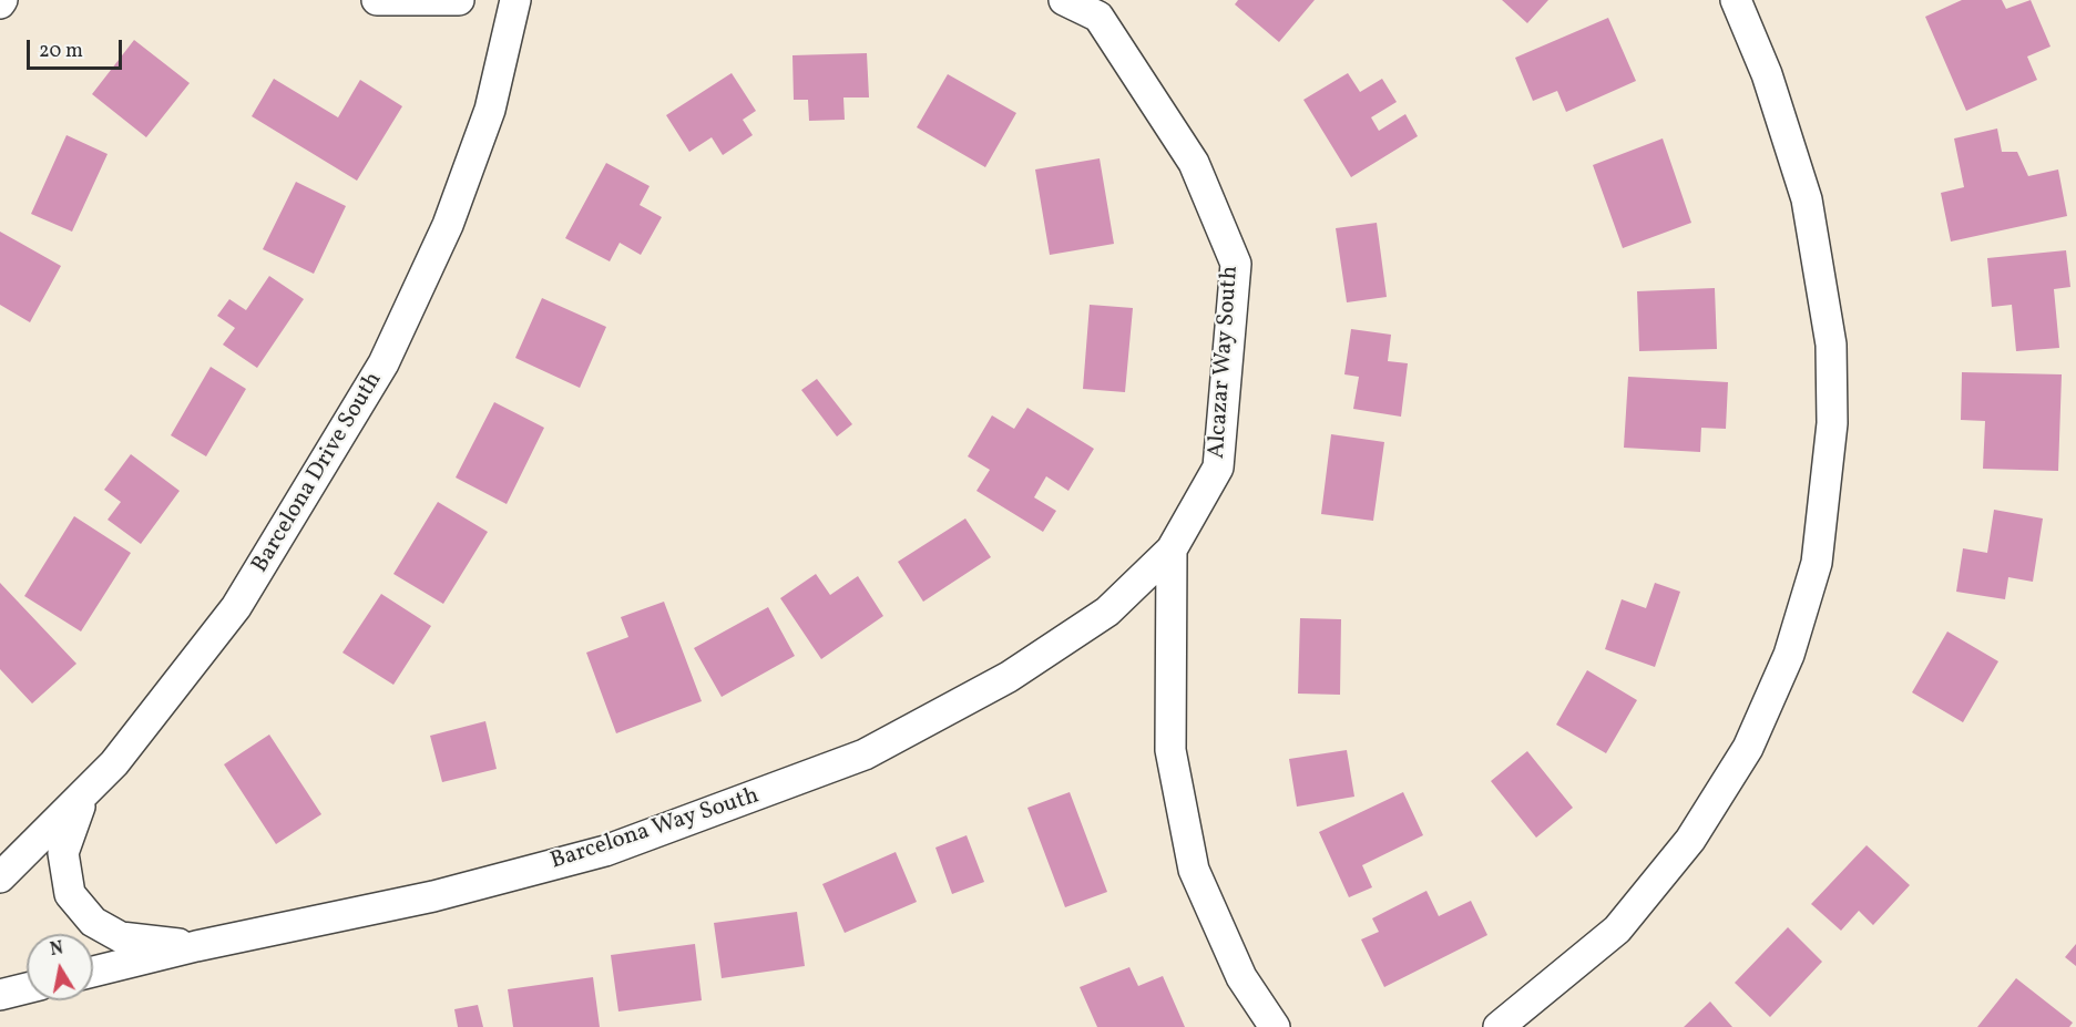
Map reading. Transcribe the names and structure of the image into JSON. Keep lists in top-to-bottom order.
{
  "streets": {
    "street": ["Alcazar Way South", "Barcelona Drive South", "Barcelona Way South"]
  },
  "crossings": [
    ["Alcazar Way South", "Barcelona Way South"]
  ],
  "scale_bar": "20 m",
  "north": "top"
}
